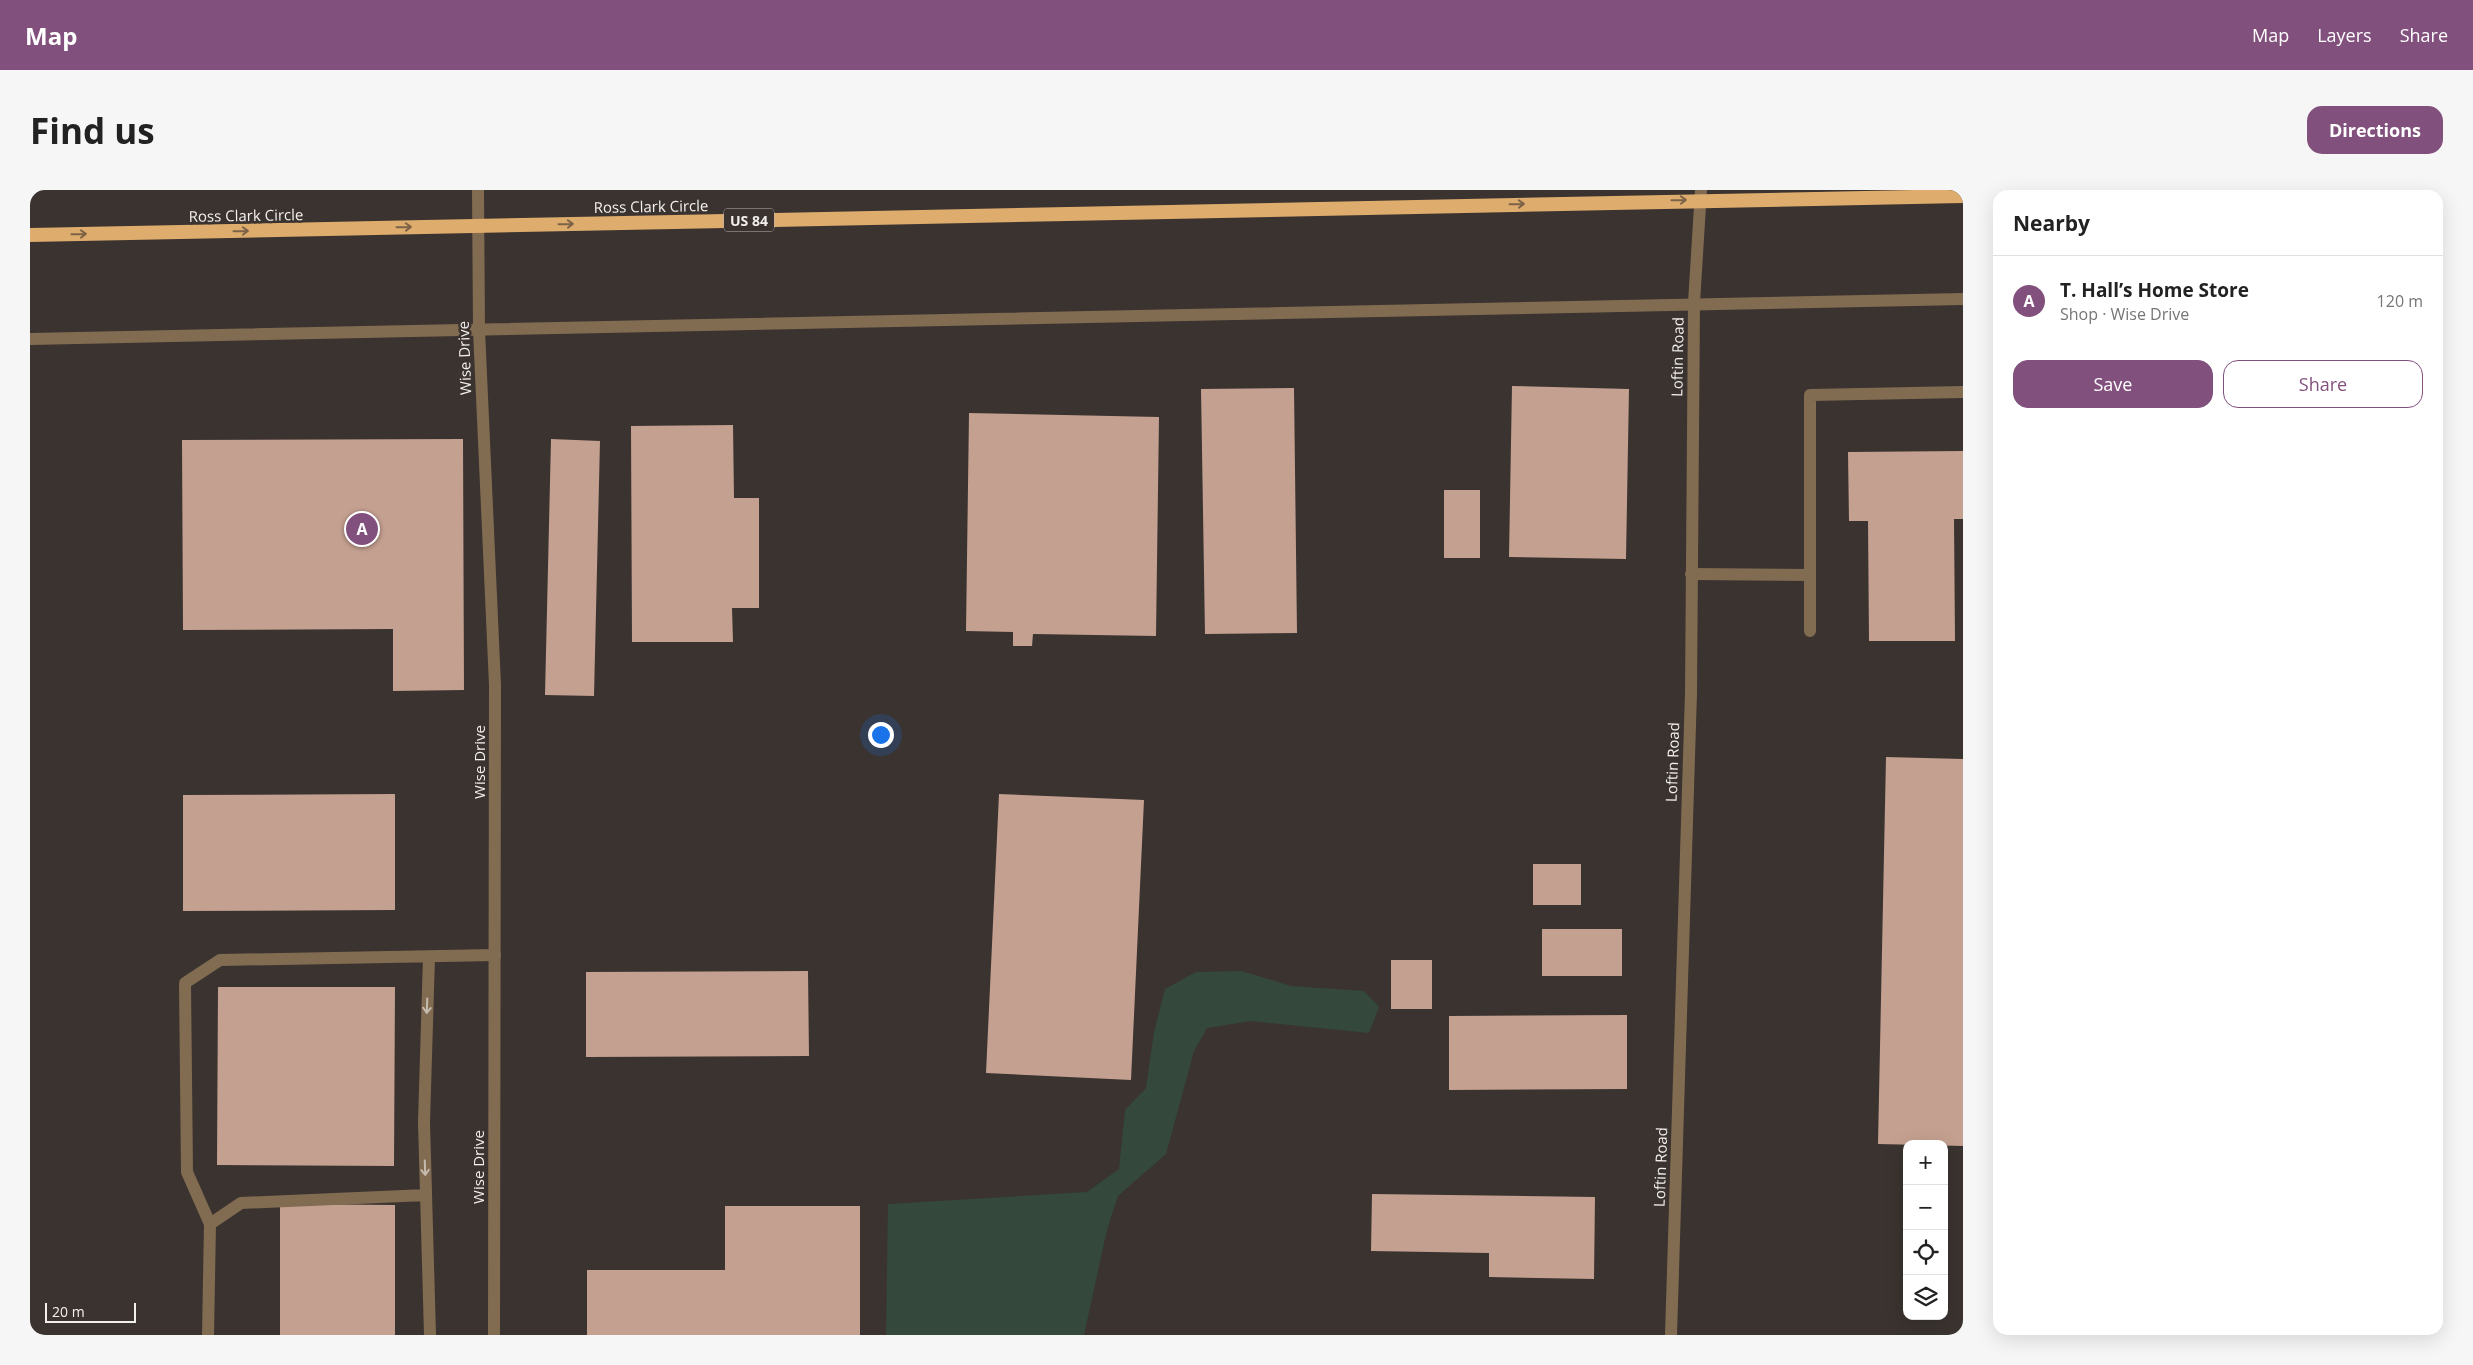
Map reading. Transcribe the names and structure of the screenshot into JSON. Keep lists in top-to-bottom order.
{
  "streets": {
    "highway": ["Ross Clark Circle", "US 84"],
    "street": ["Loftin Road", "Wise Drive"]
  },
  "crossings": [
    ["Ross Clark Circle", "Loftin Road"],
    ["Ross Clark Circle", "Wise Drive"]
  ],
  "one_way": ["Ross Clark Circle"],
  "scale_bar": "20 m",
  "page": {
    "header": "Map",
    "nav": ["Map", "Layers", "Share"],
    "buttons": [
      "Directions",
      ["Save", "Share"]
    ],
    "title": "Find us",
    "heading": "Nearby",
    "list": [
      {
        "mark": "A",
        "name": "T. Hall’s Home Store",
        "note": "Shop · Wise Drive",
        "value": "120 m"
      }
    ],
    "pins": "A",
    "map_buttons": ["+", "−"],
    "scale": "20 m"
  }
}
